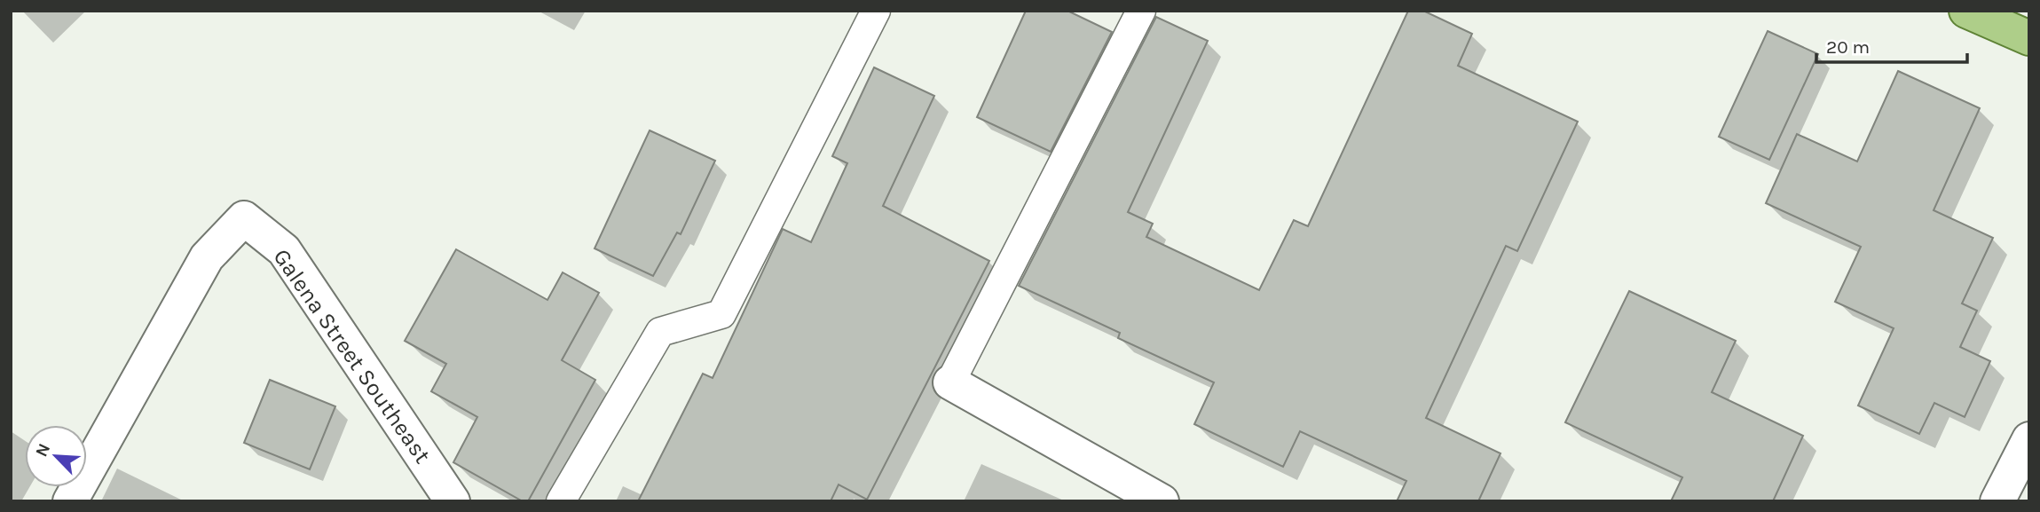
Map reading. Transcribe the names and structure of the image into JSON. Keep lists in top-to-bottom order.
{
  "streets": {
    "street": ["Galena Street Southeast"]
  },
  "scale_bar": "20 m",
  "north": "top left"
}
